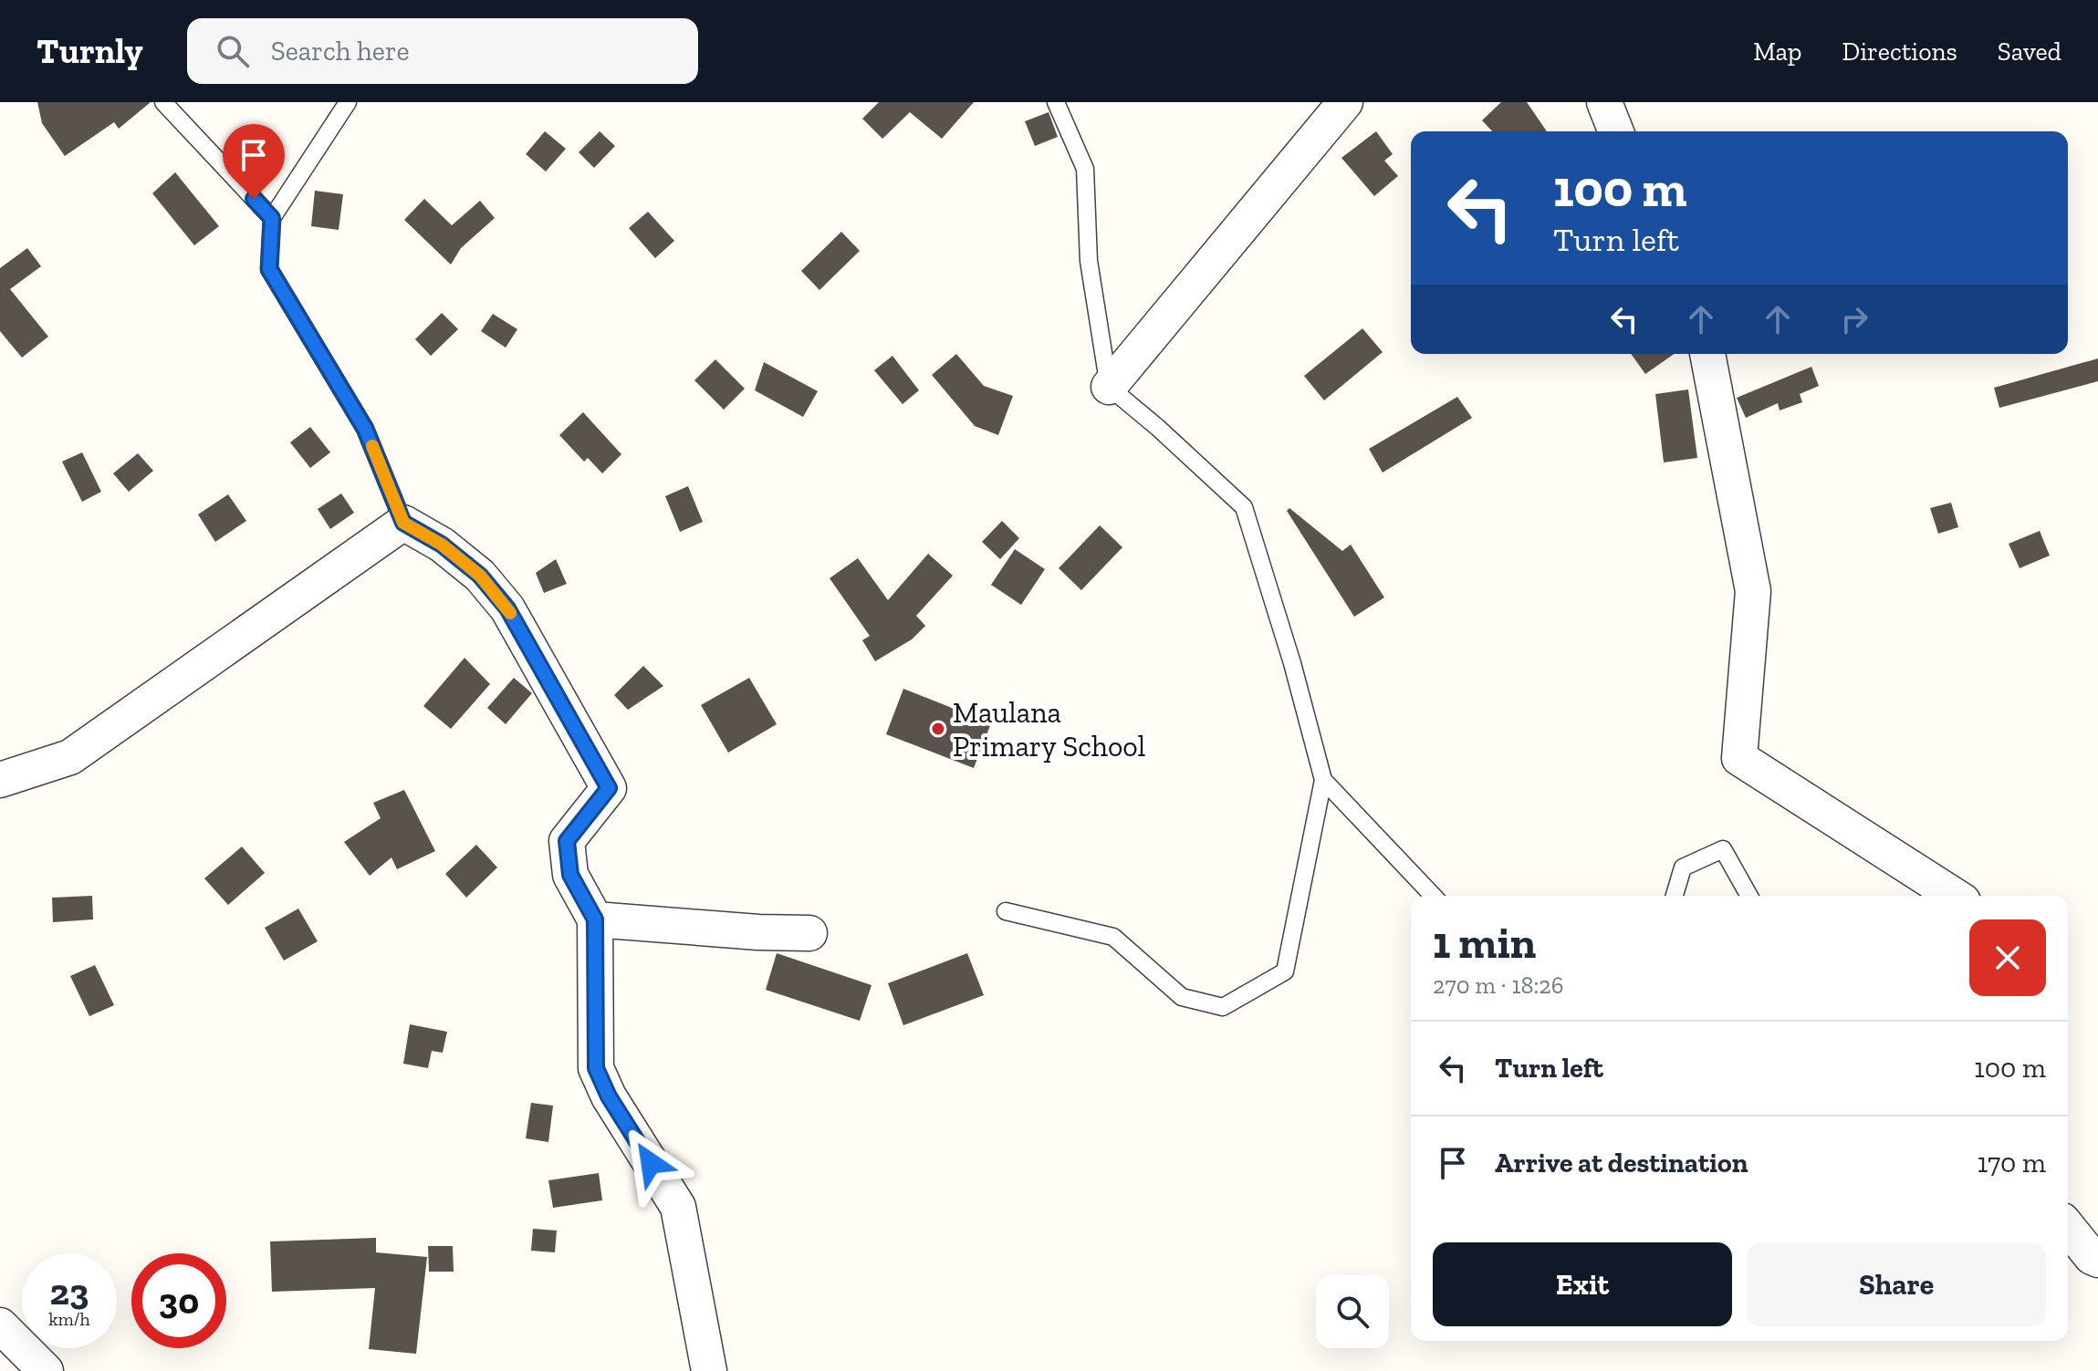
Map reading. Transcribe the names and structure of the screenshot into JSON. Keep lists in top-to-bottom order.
{
  "places": ["Maulana Primary School"],
  "page": {
    "header": "Turnly",
    "search": "Search here",
    "nav": ["Map", "Directions", "Saved"],
    "turn": ["100 m", "Turn left"],
    "heading": ["1 min", "270 m · 18:26"],
    "list": [
      {
        "name": "Turn left",
        "value": "100 m"
      },
      {
        "name": "Arrive at destination",
        "value": "170 m"
      }
    ],
    "buttons": ["Exit", "Share"],
    "speed": "23 km/h",
    "limit": "30"
  }
}
